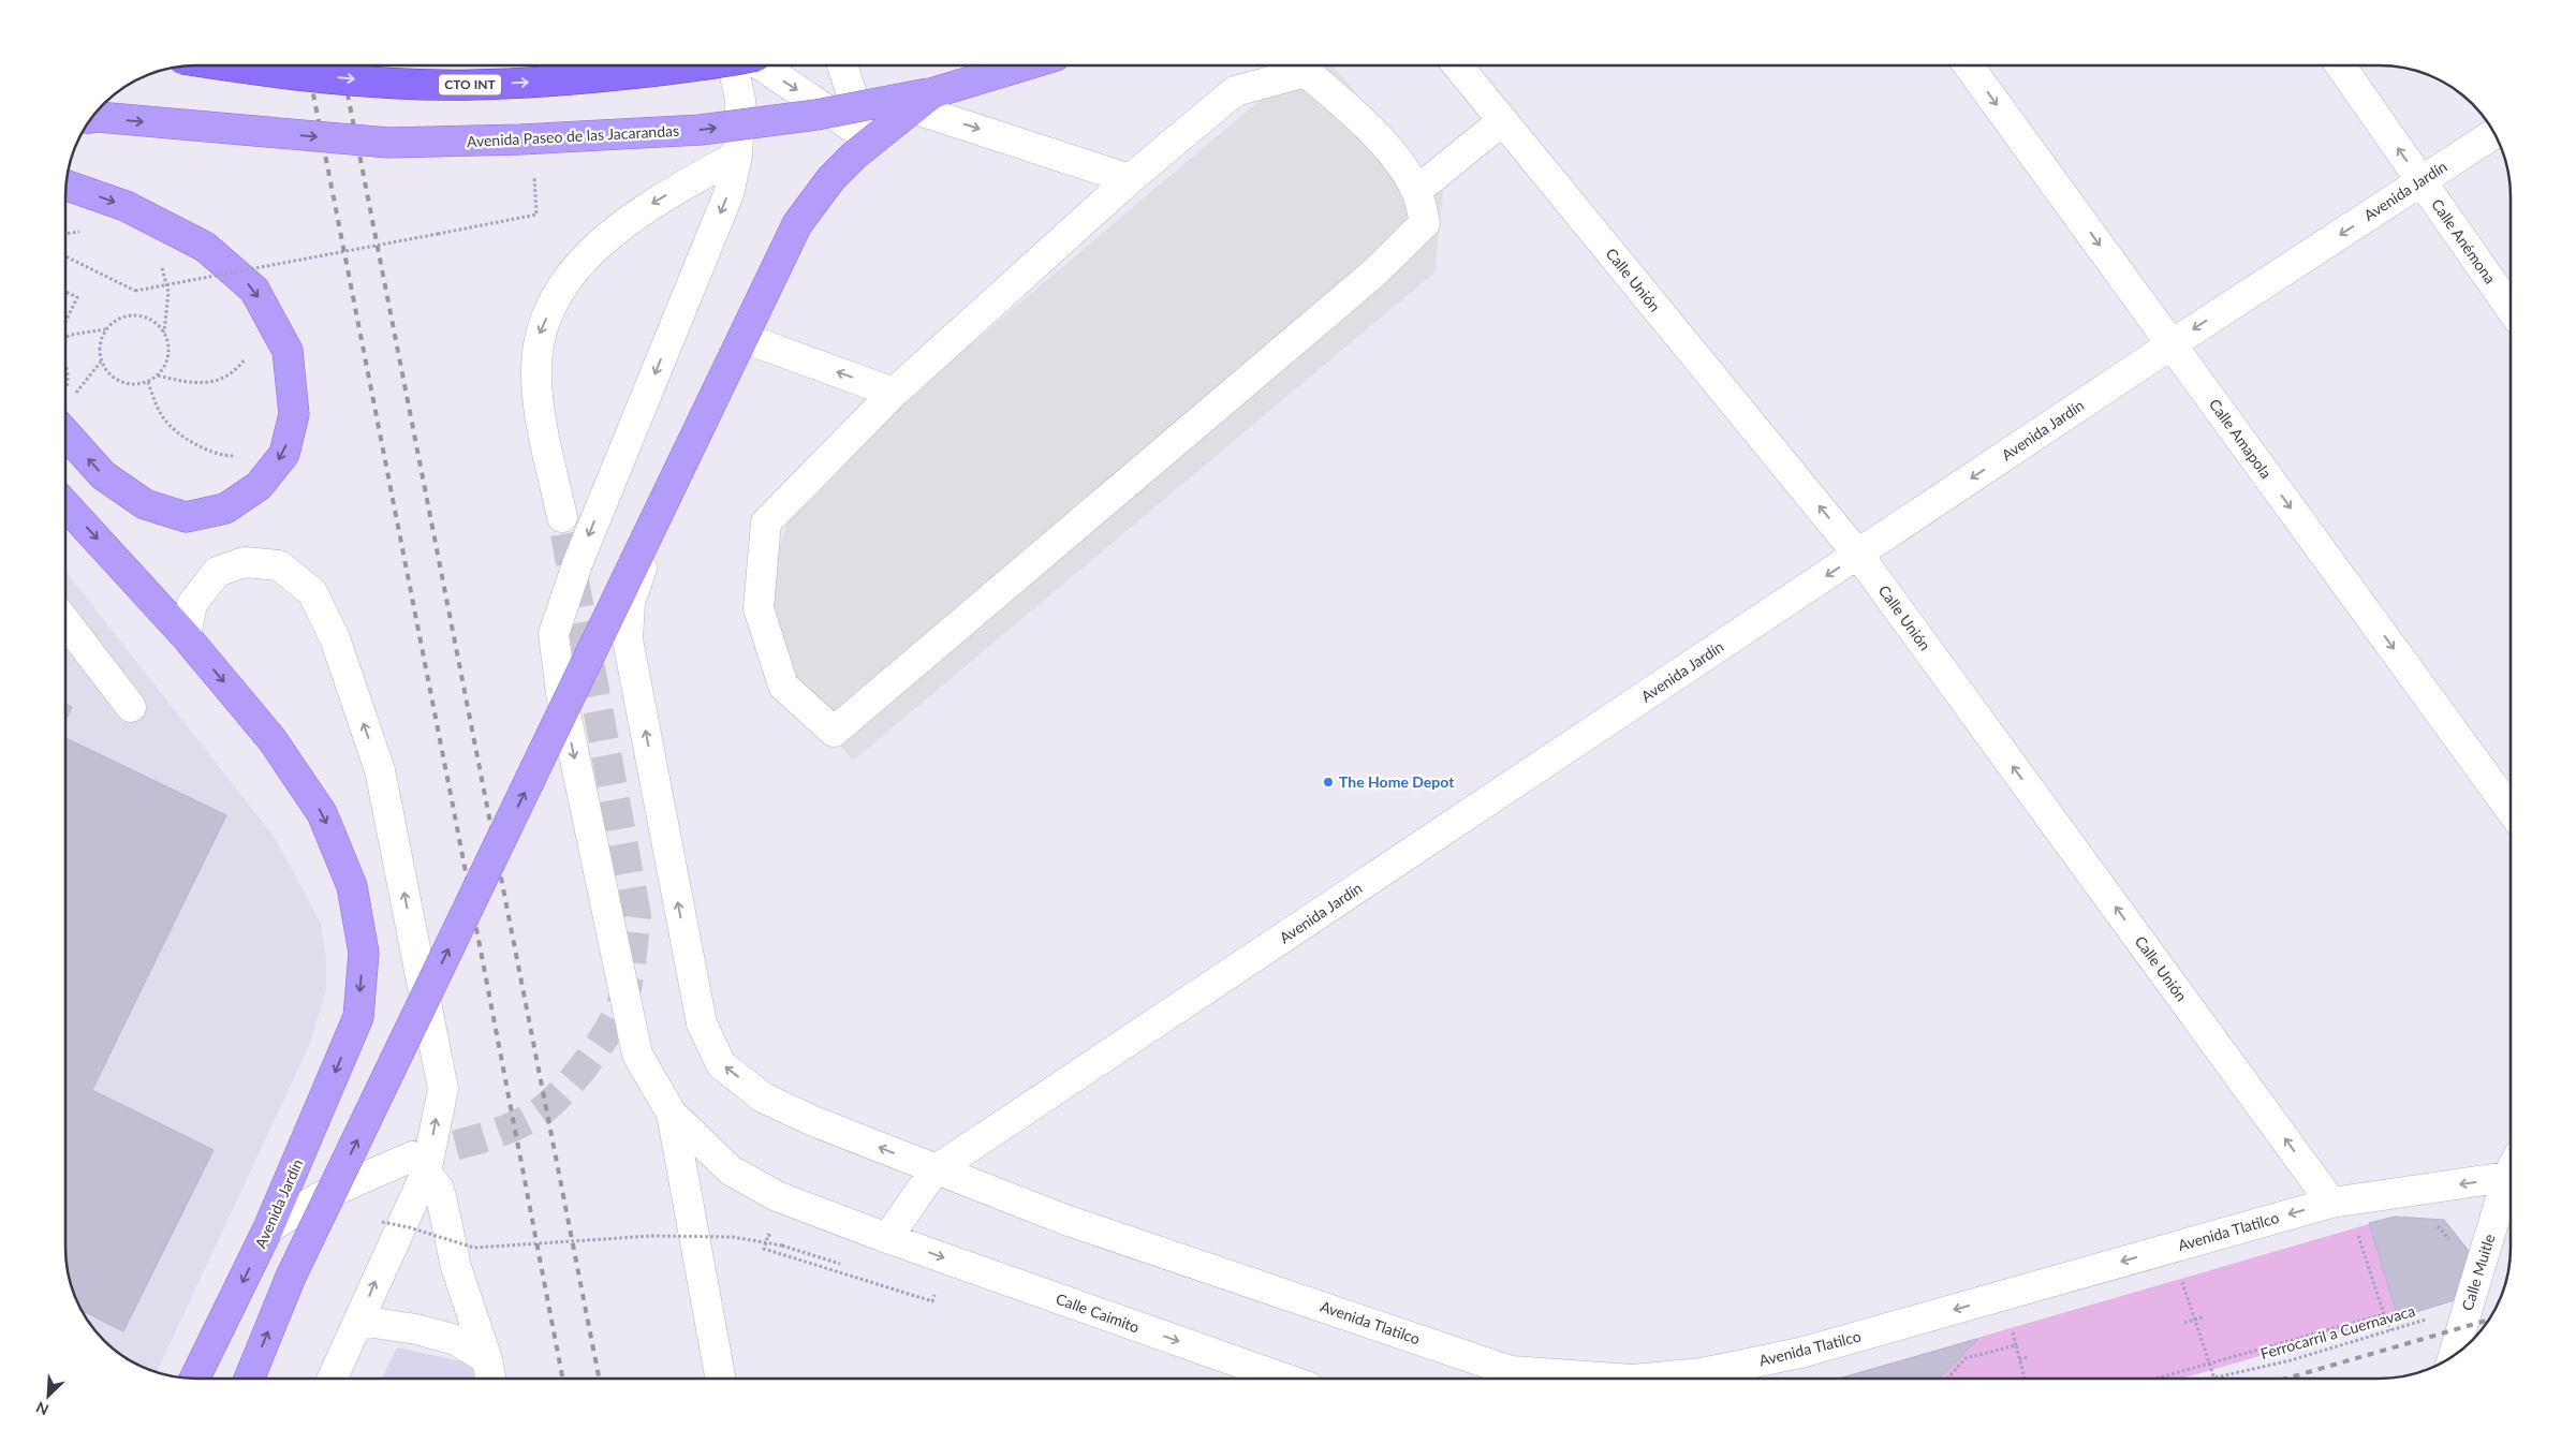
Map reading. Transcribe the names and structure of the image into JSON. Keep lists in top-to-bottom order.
{
  "streets": {
    "highway": ["CTO INT"],
    "main road": ["Avenida Paseo de las Jacarandas", "Avenida Jardín"],
    "street": [
      "Calle Anémona",
      "Calle Unión",
      "Calle Amapola",
      "Avenida Tlatilco",
      "Calle Muitle",
      "Calle Caimito"
    ],
    "path": ["Ferrocarril a Cuernavaca"]
  },
  "crossings": [
    ["Avenida Paseo de las Jacarandas", "Avenida Tlatilco"],
    ["Avenida Jardín", "Calle Anémona"],
    ["Avenida Jardín", "Calle Unión"],
    ["Avenida Jardín", "Calle Amapola"],
    ["Avenida Jardín", "Avenida Tlatilco"],
    ["Avenida Jardín", "Calle Caimito"],
    ["Calle Unión", "Avenida Tlatilco"],
    ["Calle Muitle", "Ferrocarril a Cuernavaca"]
  ],
  "one_way": [
    "Avenida Paseo de las Jacarandas",
    "Avenida Jardín",
    "Calle Anémona",
    "Calle Unión",
    "Calle Amapola",
    "Calle Caimito"
  ],
  "places": ["The Home Depot"],
  "north": "bottom left"
}
